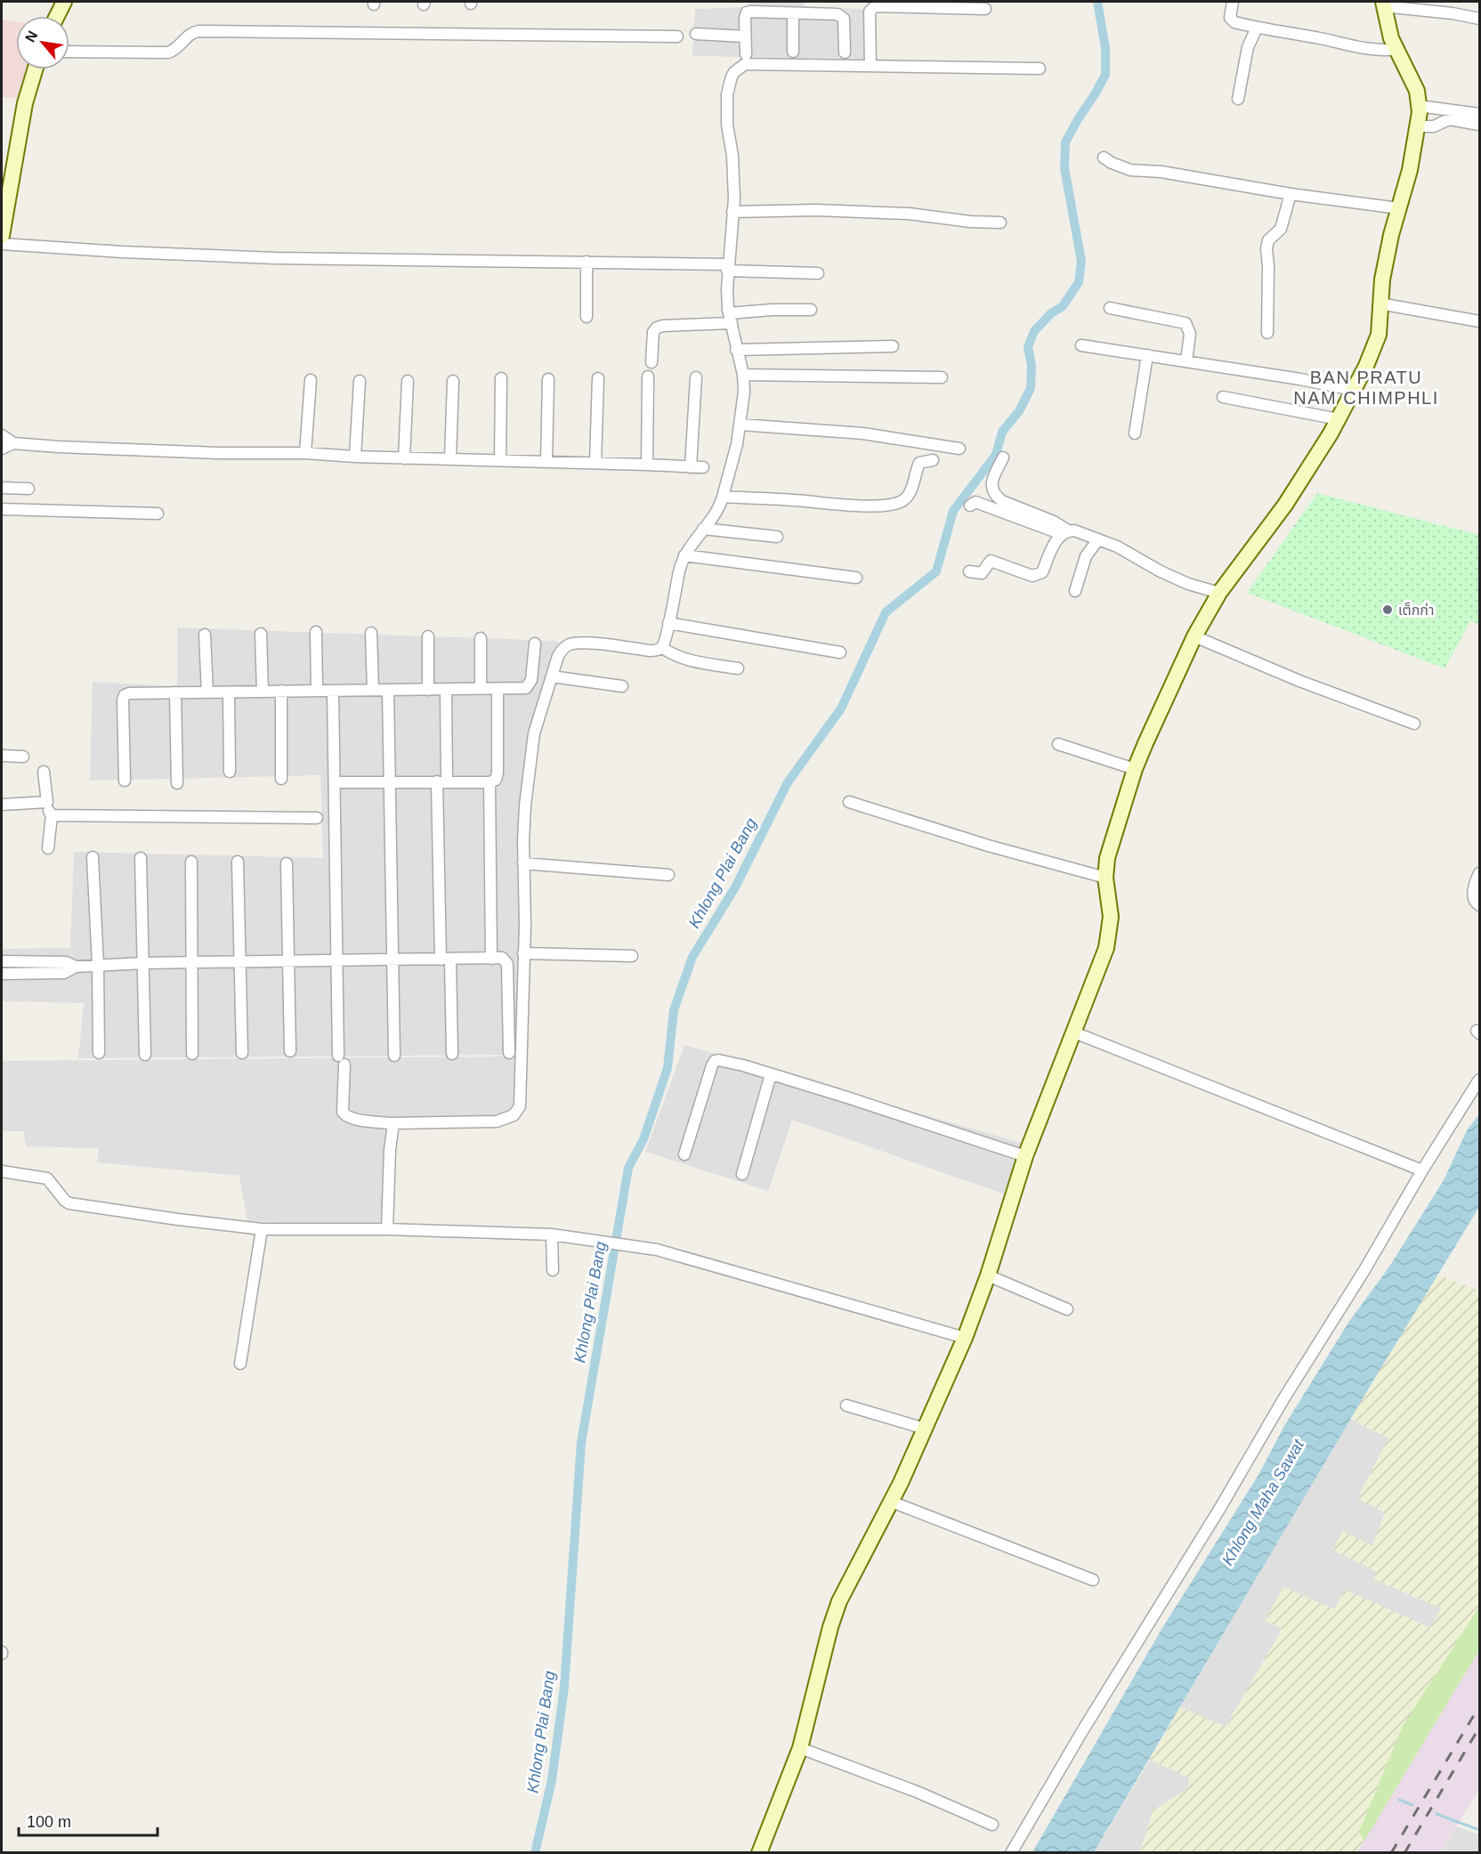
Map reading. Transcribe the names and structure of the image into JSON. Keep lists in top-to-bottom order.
{
  "districts": ["BAN PRATU NAM CHIMPHLI"],
  "water": ["Khlong Plai Bang", "Khlong Maha Sawat"],
  "places": ["เต็กก่า"],
  "scale_bar": "100 m",
  "north": "top left"
}
